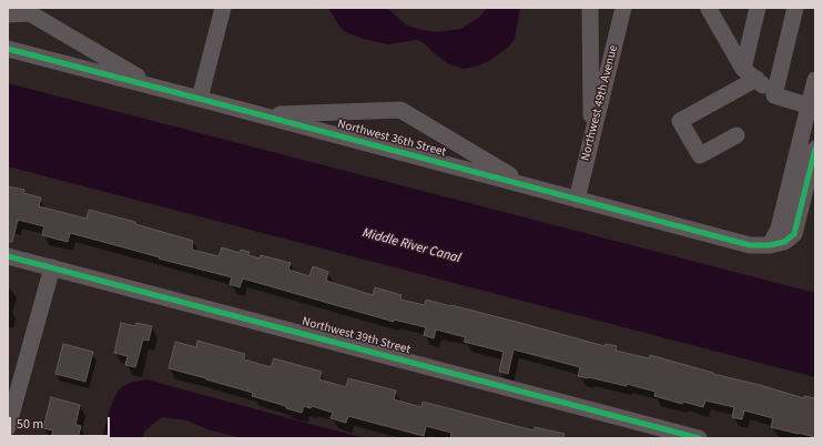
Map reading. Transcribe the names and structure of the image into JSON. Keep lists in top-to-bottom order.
{
  "streets": {
    "street": ["Northwest 49th Avenue", "Northwest 36th Street", "Northwest 39th Street"]
  },
  "crossings": [
    ["Northwest 49th Avenue", "Northwest 36th Street"]
  ],
  "water": ["Middle River Canal"],
  "scale_bar": "50 m"
}
